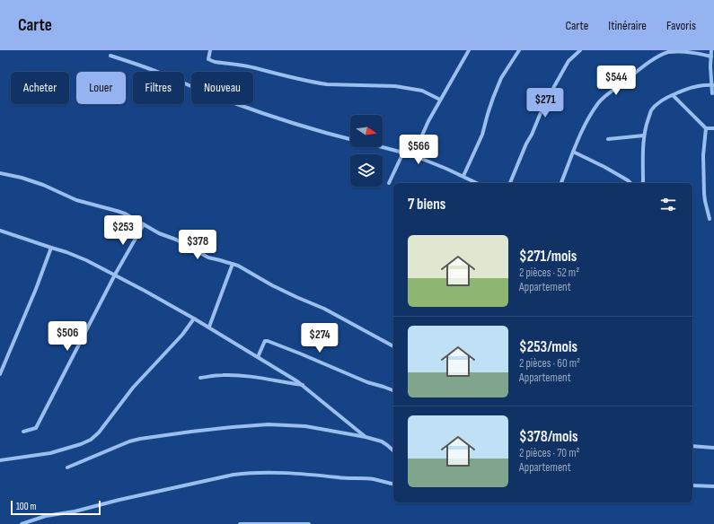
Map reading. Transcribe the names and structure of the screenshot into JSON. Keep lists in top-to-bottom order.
{
  "scale_bar": "100 m",
  "north": "right",
  "page": {
    "header": "Carte",
    "nav": ["Carte", "Itinéraire", "Favoris"],
    "price": [
      "$544",
      "$271",
      "$566",
      "$253",
      "$378",
      "$506",
      "$274"
    ],
    "chip": [
      "Acheter",
      "Louer",
      "Filtres",
      "Nouveau"
    ],
    "heading": "7 biens",
    "list": [
      {
        "name": "$271/mois",
        "note": "2 pièces · 52 m² · Appartement"
      },
      {
        "name": "$253/mois",
        "note": "2 pièces · 60 m² · Appartement"
      },
      {
        "name": "$378/mois",
        "note": "2 pièces · 70 m² · Appartement"
      }
    ],
    "scale": "100 m"
  }
}
